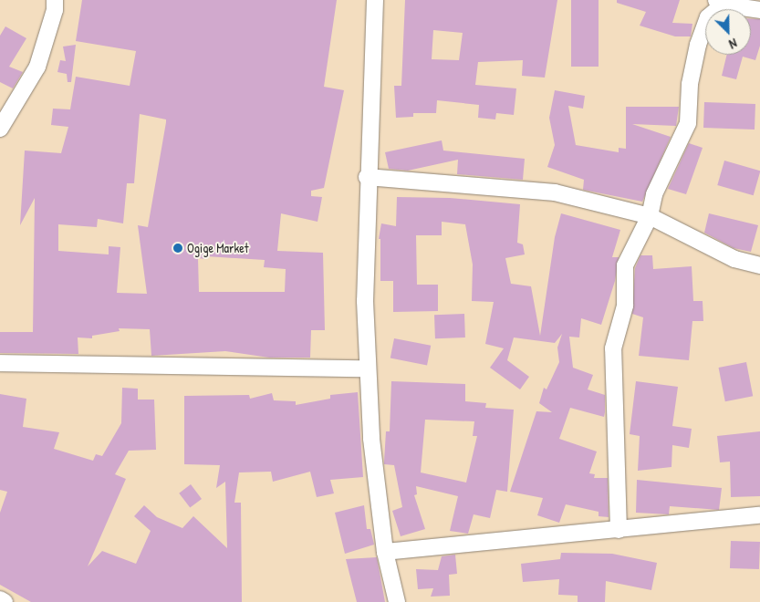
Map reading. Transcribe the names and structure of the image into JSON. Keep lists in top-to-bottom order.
{
  "places": ["Ogige Market"],
  "north": "bottom right"
}
